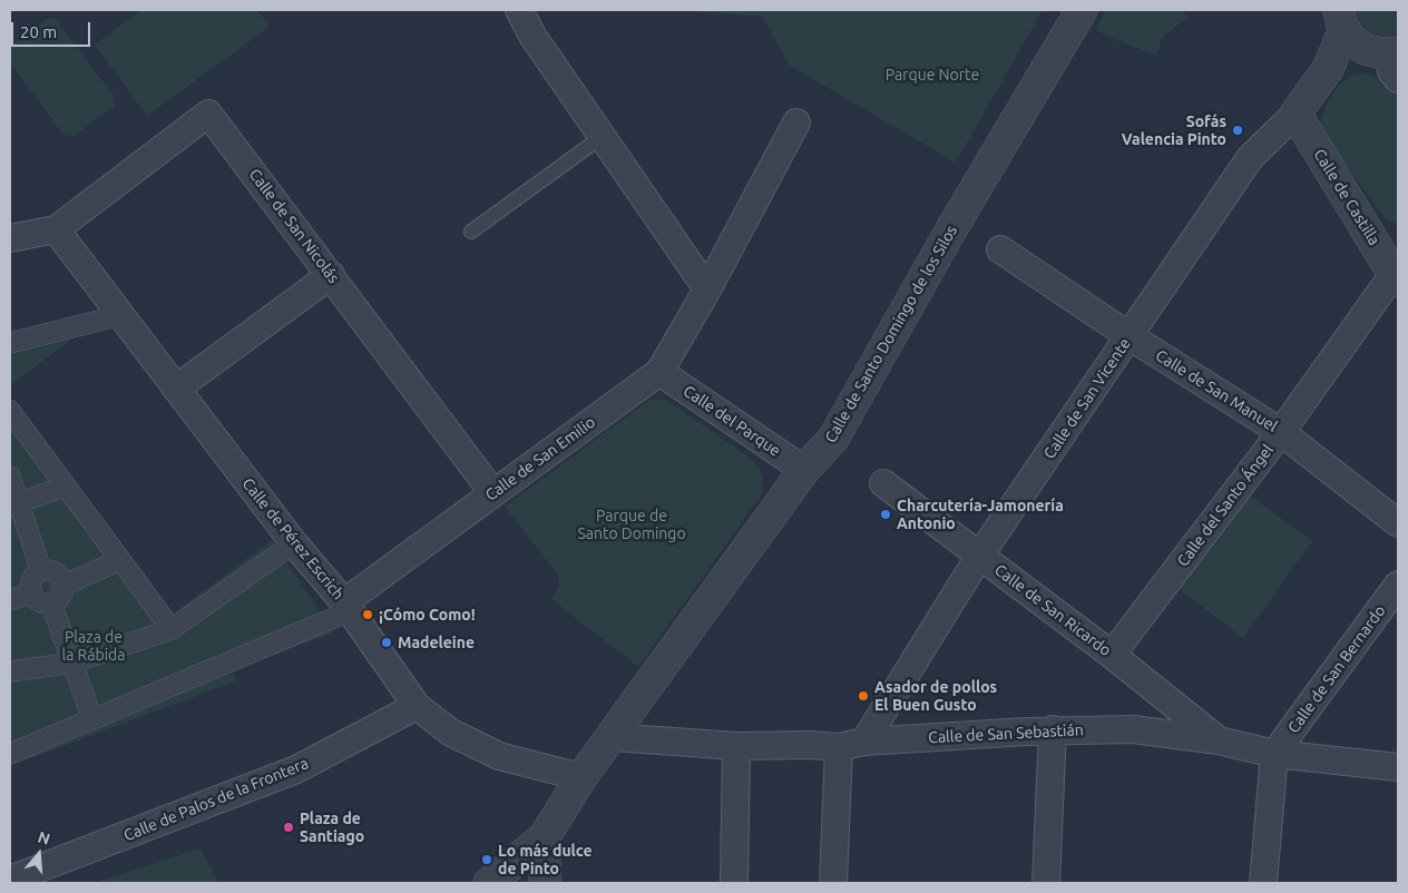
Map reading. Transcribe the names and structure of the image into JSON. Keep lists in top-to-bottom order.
{
  "streets": {
    "street": [
      "Calle de Castilla",
      "Calle de San Nicolás",
      "Calle de Santo Domingo de los Silos",
      "Calle de San Manuel",
      "Calle de San Vicente",
      "Calle del Parque",
      "Calle de San Emilio",
      "Calle del Santo Ángel",
      "Calle de Pérez Escrich",
      "Calle de San Ricardo",
      "Calle de San Bernardo",
      "Calle de San Sebastián",
      "Calle de Palos de la Frontera"
    ]
  },
  "crossings": [
    ["Calle de Castilla", "Calle de San Vicente"],
    ["Calle de Castilla", "Calle del Santo Ángel"],
    ["Calle de San Nicolás", "Calle de San Emilio"],
    ["Calle de San Nicolás", "Calle de Pérez Escrich"],
    ["Calle de Santo Domingo de los Silos", "Calle del Parque"],
    ["Calle de Santo Domingo de los Silos", "Calle de Pérez Escrich"],
    ["Calle de Santo Domingo de los Silos", "Calle de San Sebastián"],
    ["Calle de San Manuel", "Calle de San Vicente"],
    ["Calle de San Manuel", "Calle del Santo Ángel"],
    ["Calle de San Vicente", "Calle de San Ricardo"],
    ["Calle de San Vicente", "Calle de San Sebastián"],
    ["Calle del Parque", "Calle de San Emilio"],
    ["Calle de San Emilio", "Calle de Pérez Escrich"],
    ["Calle del Santo Ángel", "Calle de San Ricardo"],
    ["Calle de Pérez Escrich", "Calle de Palos de la Frontera"],
    ["Calle de San Ricardo", "Calle de San Sebastián"],
    ["Calle de San Bernardo", "Calle de San Sebastián"]
  ],
  "parks": ["Parque Norte", "Parque de Santo Domingo", "Plaza de la Rábida"],
  "places": [
    "Sofás Valencia Pinto",
    "Charcutería-Jamonería Antonio",
    "¡Cómo Como!",
    "Madeleine",
    "Asador de pollos El Buen Gusto",
    "Plaza de Santiago",
    "Lo más dulce de Pinto"
  ],
  "scale_bar": "20 m",
  "north": "top"
}
